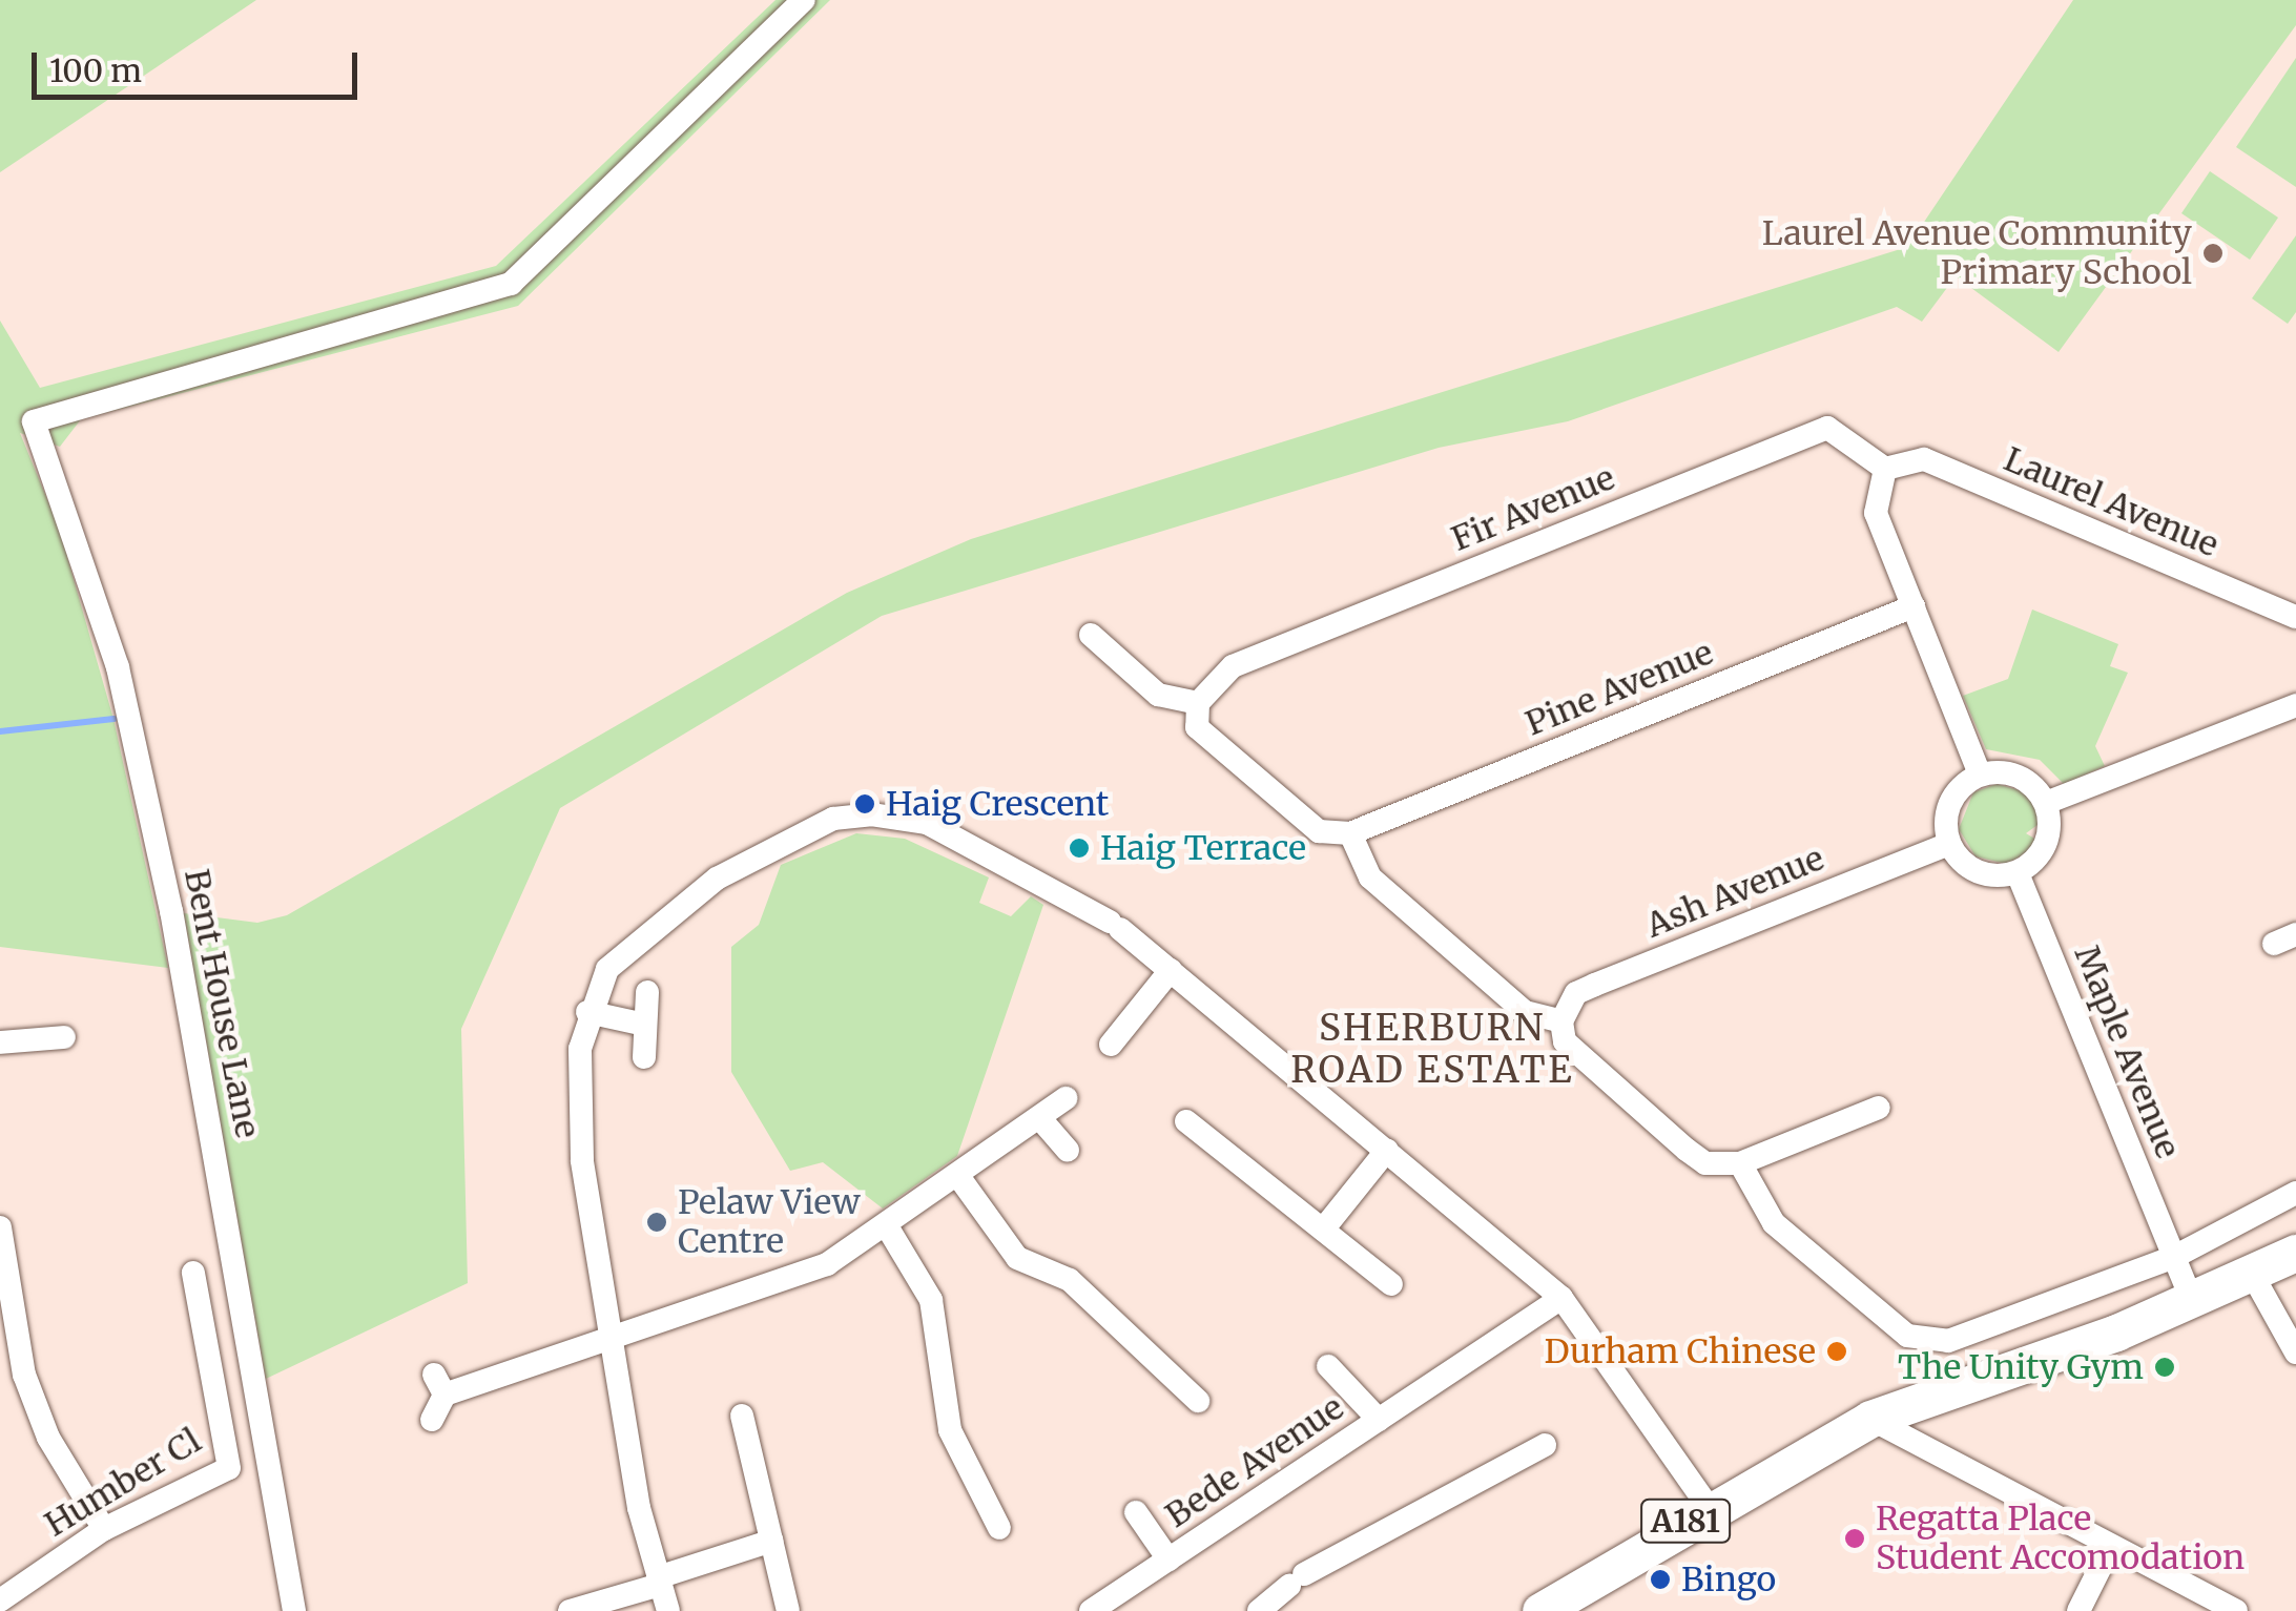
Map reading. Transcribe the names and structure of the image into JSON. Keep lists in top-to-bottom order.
{
  "streets": {
    "main road": ["A181"],
    "street": [
      "Laurel Avenue",
      "Fir Avenue",
      "Pine Avenue",
      "Ash Avenue",
      "Bent House Lane",
      "Maple Avenue",
      "Bede Avenue",
      "Humber Cl"
    ]
  },
  "crossings": [
    ["Laurel Avenue", "Fir Avenue"],
    ["Ash Avenue", "Maple Avenue"],
    ["Maple Avenue", "A181"]
  ],
  "districts": ["SHERBURN ROAD ESTATE"],
  "places": [
    "Laurel Avenue Community Primary School",
    "Haig Crescent",
    "Haig Terrace",
    "Pelaw View Centre",
    "Durham Chinese",
    "The Unity Gym",
    "Regatta Place Student Accomodation",
    "Bingo"
  ],
  "scale_bar": "100 m"
}
